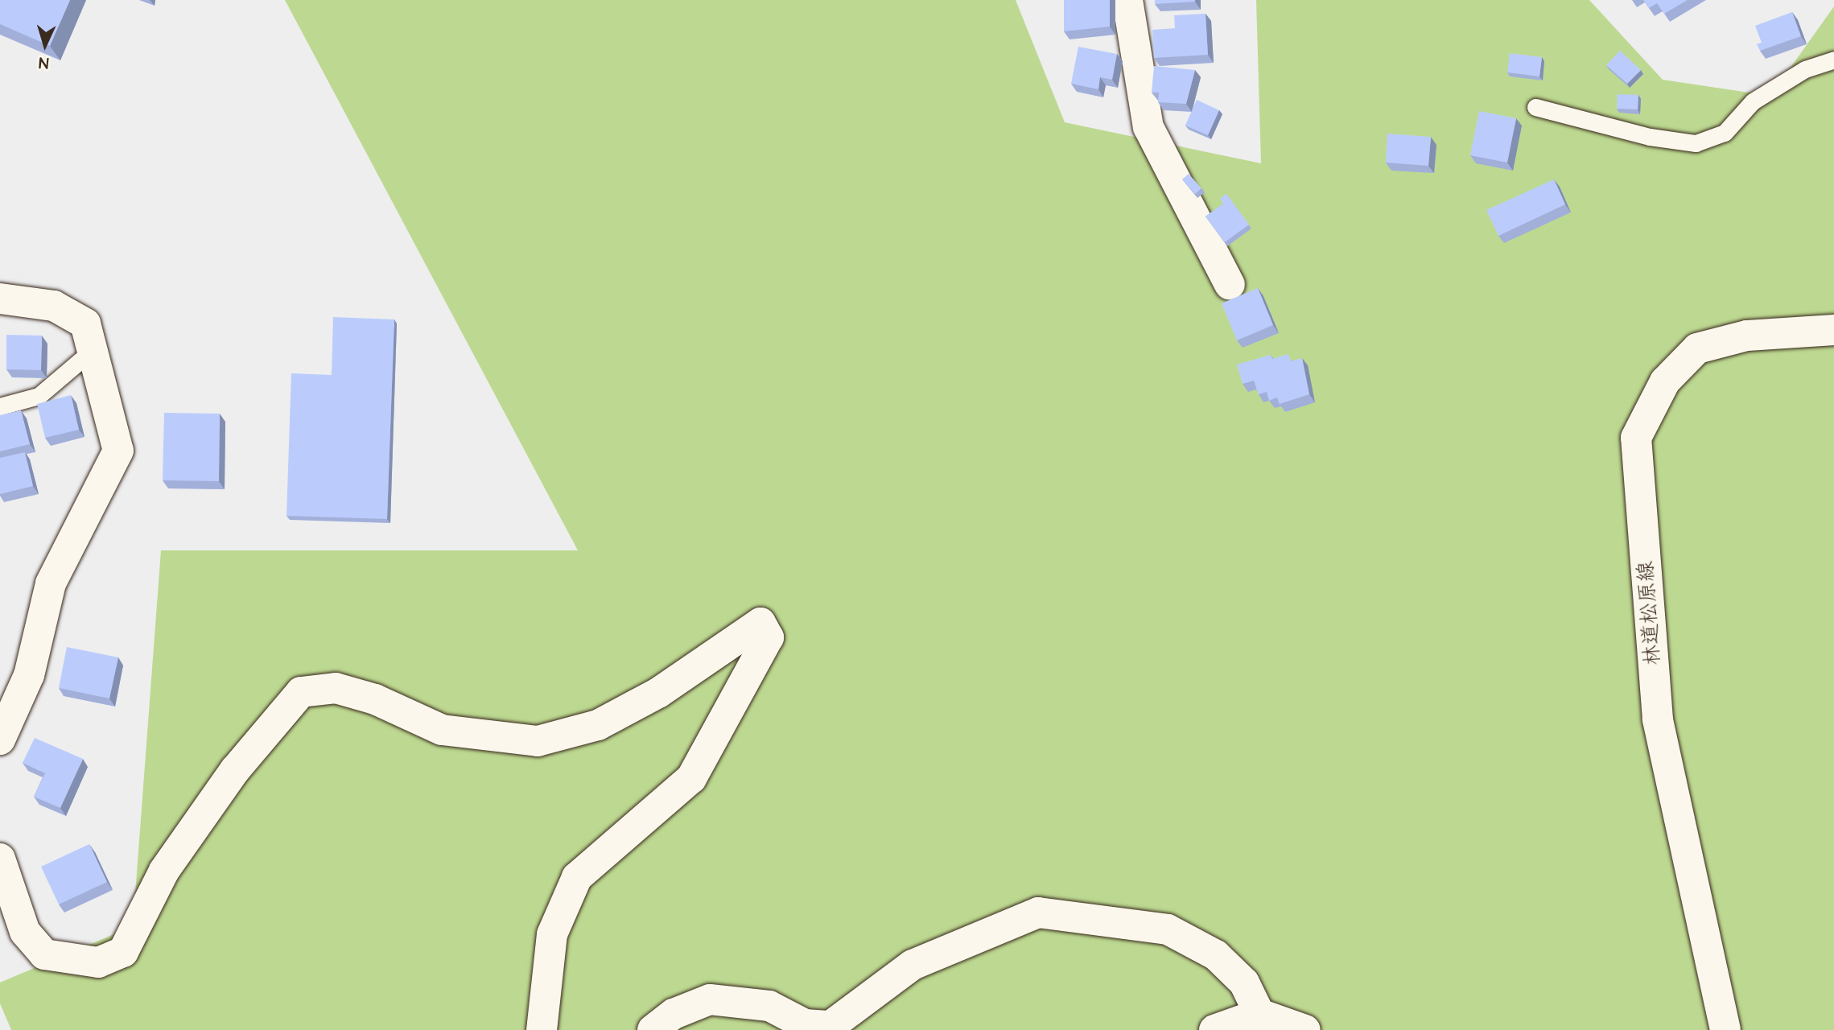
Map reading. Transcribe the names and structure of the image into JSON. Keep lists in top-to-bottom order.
{
  "streets": {
    "street": ["林道松原線"]
  },
  "north": "bottom"
}
